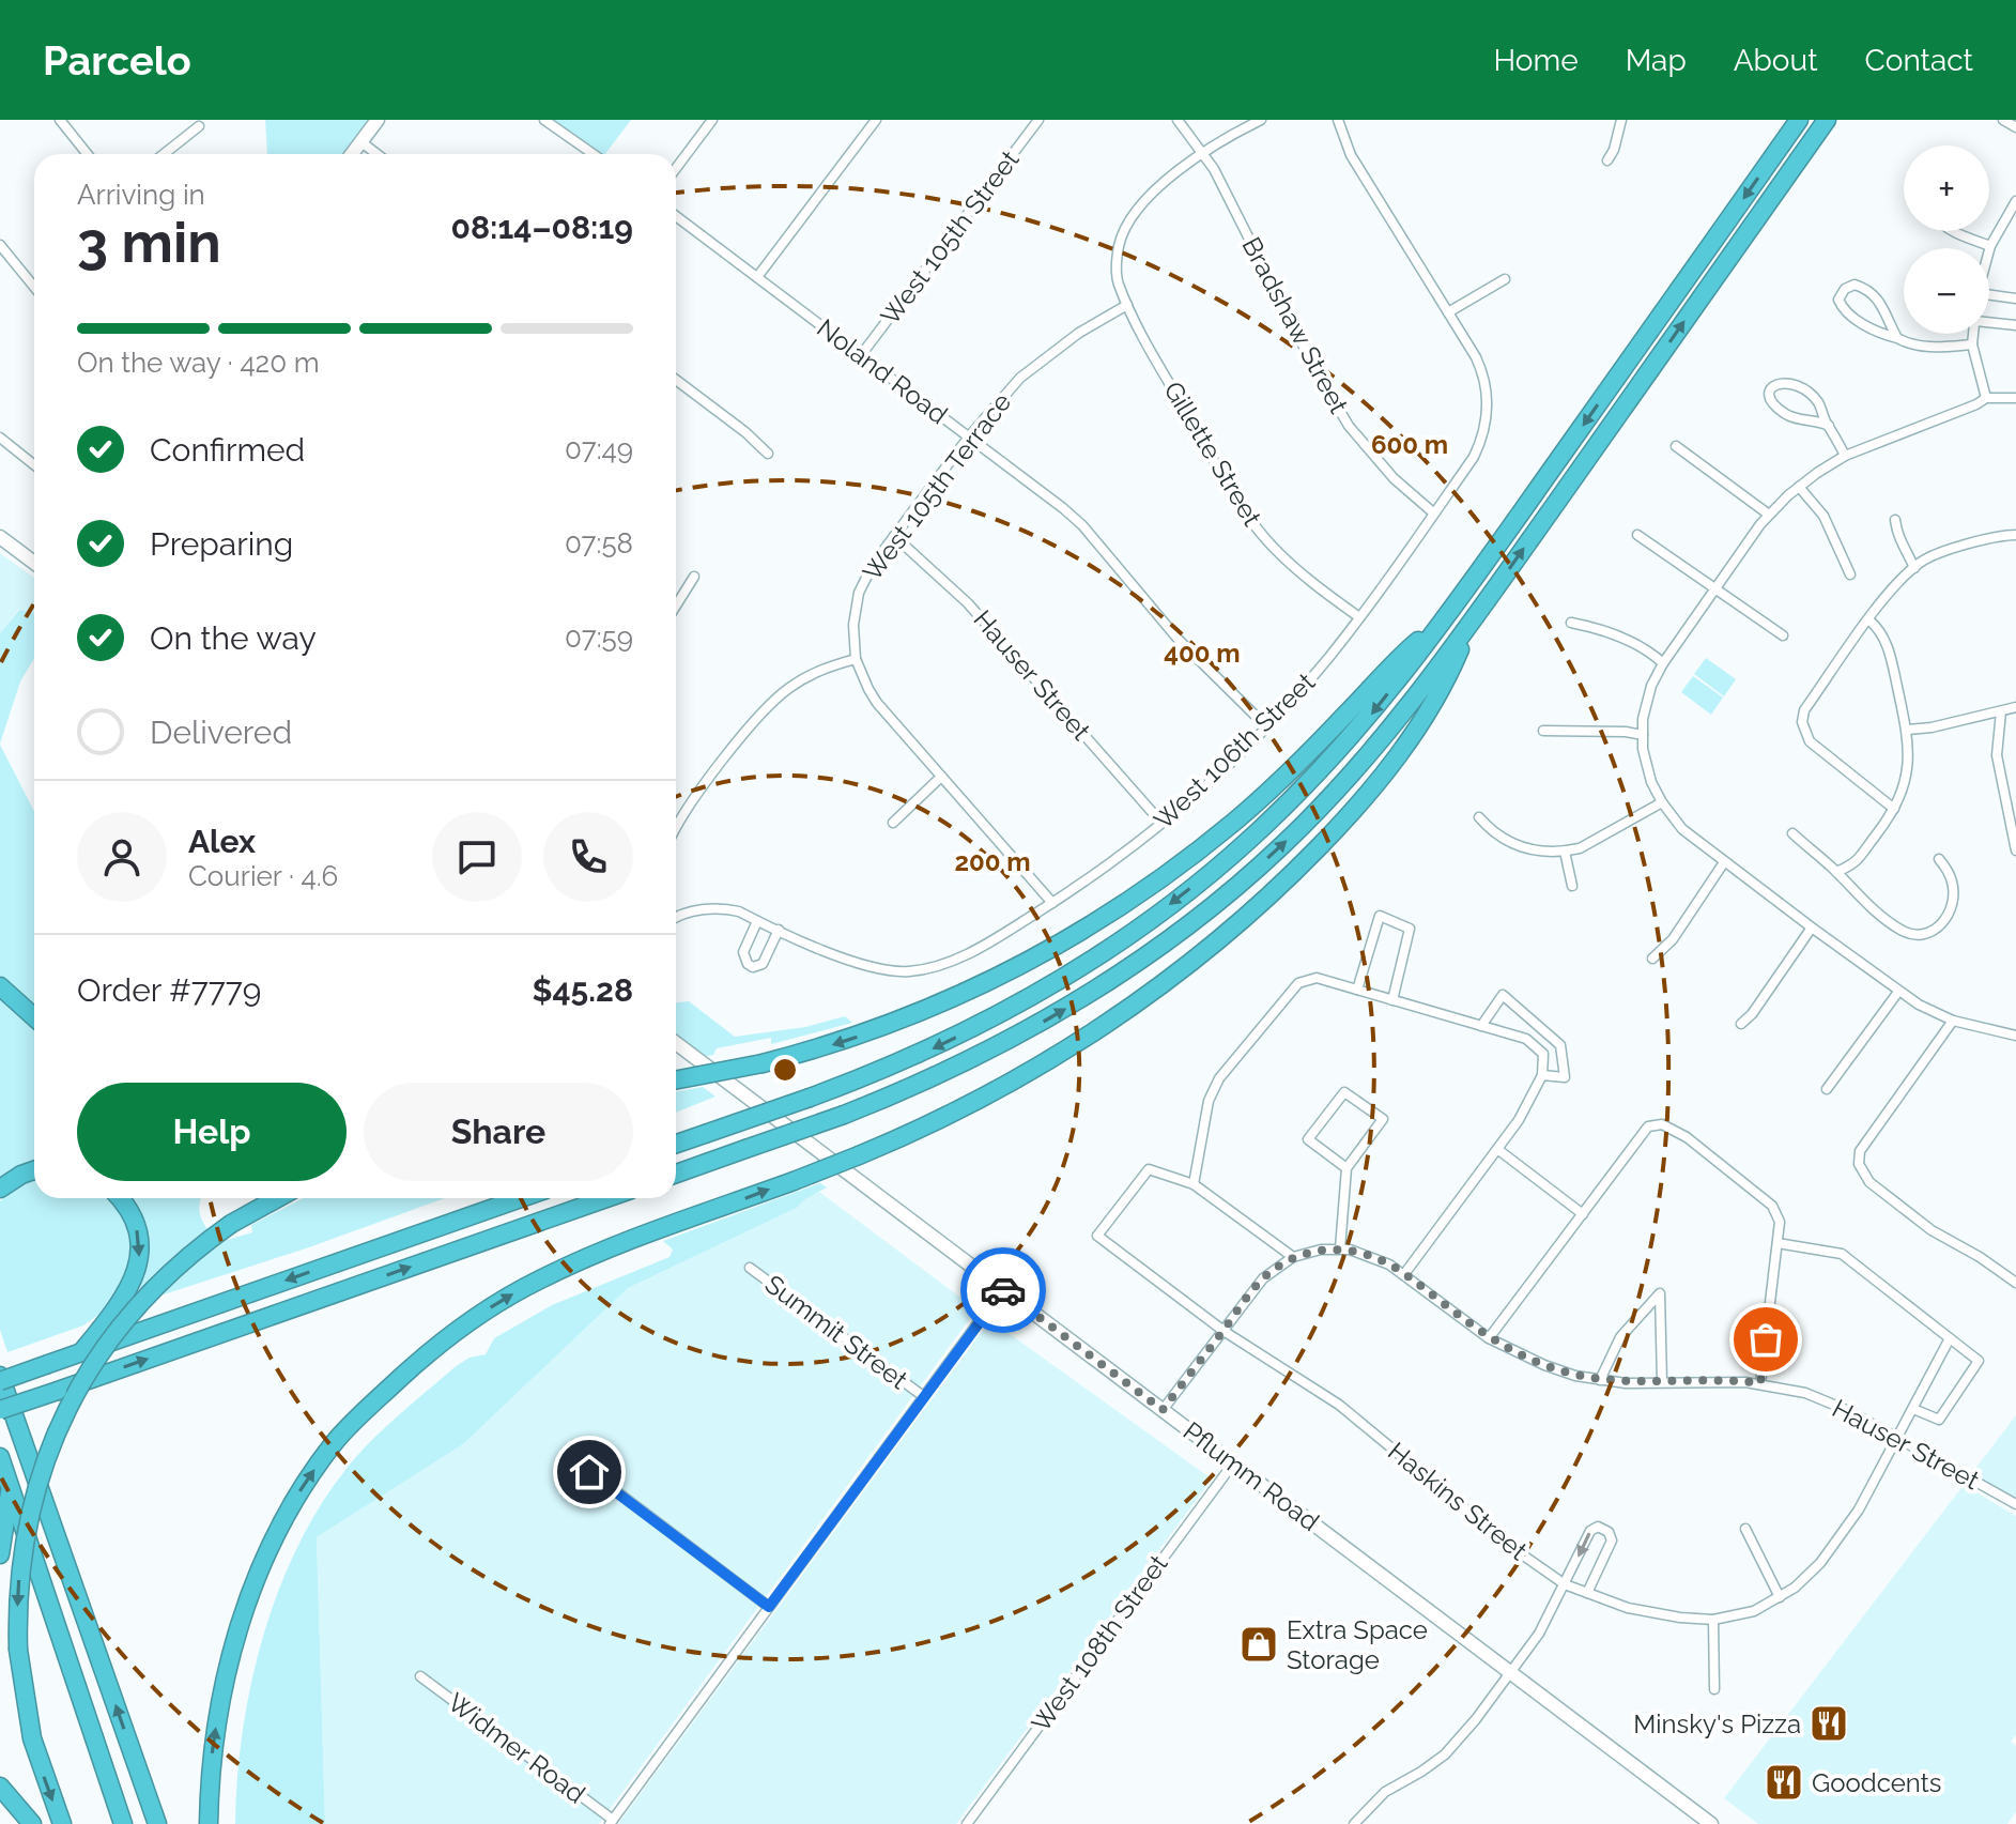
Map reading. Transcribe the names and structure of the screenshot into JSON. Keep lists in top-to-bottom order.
{
  "streets": {
    "main road": ["Pflumm Road"],
    "street": [
      "West 105th Street",
      "Bradshaw Street",
      "Noland Road",
      "Gillette Street",
      "West 105th Terrace",
      "Hauser Street",
      "West 106th Street",
      "Summit Street",
      "Haskins Street",
      "West 108th Street",
      "Widmer Road"
    ]
  },
  "crossings": [
    ["West 105th Street", "Noland Road"],
    ["Bradshaw Street", "West 106th Street"],
    ["Noland Road", "West 105th Terrace"],
    ["Noland Road", "West 106th Street"],
    ["Gillette Street", "West 105th Terrace"],
    ["Gillette Street", "West 106th Street"],
    ["West 105th Terrace", "Hauser Street"],
    ["Hauser Street", "West 106th Street"],
    ["Hauser Street", "Haskins Street"],
    ["Pflumm Road", "West 108th Street"]
  ],
  "places": {
    "shop": ["Extra Space Storage"],
    "restaurant": ["Minsky's Pizza", "Goodcents"]
  },
  "page": {
    "header": "Parcelo",
    "nav": [
      "Home",
      "Map",
      "About",
      "Contact"
    ],
    "map_buttons": ["+", "−"],
    "heading": ["3 min", "Arriving in", "08:14–08:19"],
    "panel": [
      "Alex",
      "Courier · 4.6",
      "Order #7779",
      "$45.28"
    ],
    "bar": "On the way · 420 m",
    "list": [
      ["Confirmed", "07:49"],
      ["Preparing", "07:58"],
      ["On the way", "07:59"],
      "Delivered"
    ],
    "buttons": ["Help", "Share"]
  },
  "rings": ["600 m", "400 m", "200 m"]
}
